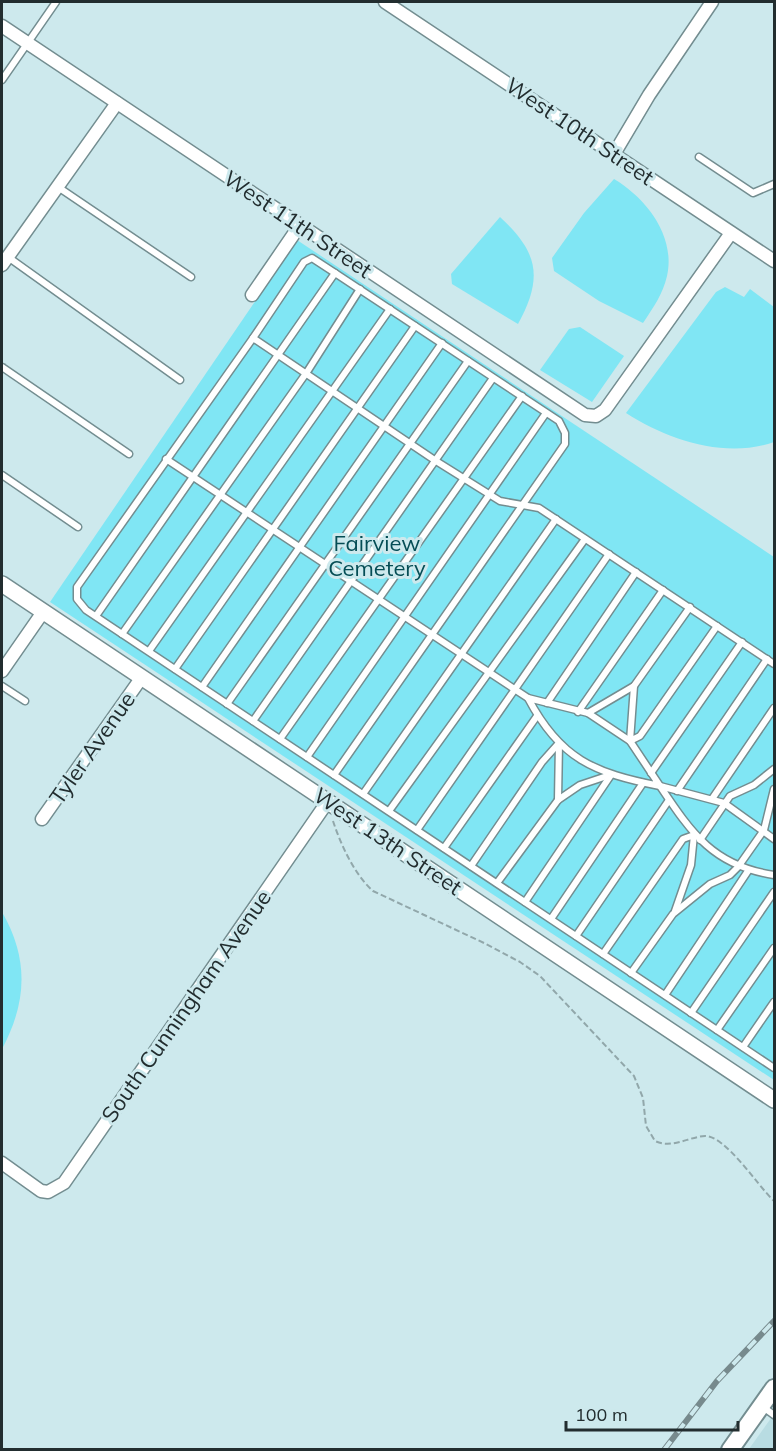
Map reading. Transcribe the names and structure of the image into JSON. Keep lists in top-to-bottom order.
{
  "streets": {
    "street": [
      "West 10th Street",
      "West 11th Street",
      "Tyler Avenue",
      "West 13th Street",
      "South Cunningham Avenue"
    ]
  },
  "crossings": [
    ["West 10th Street", "West 11th Street"],
    ["Tyler Avenue", "West 13th Street"],
    ["West 13th Street", "South Cunningham Avenue"]
  ],
  "parks": ["Fairview Cemetery"],
  "scale_bar": "100 m"
}
